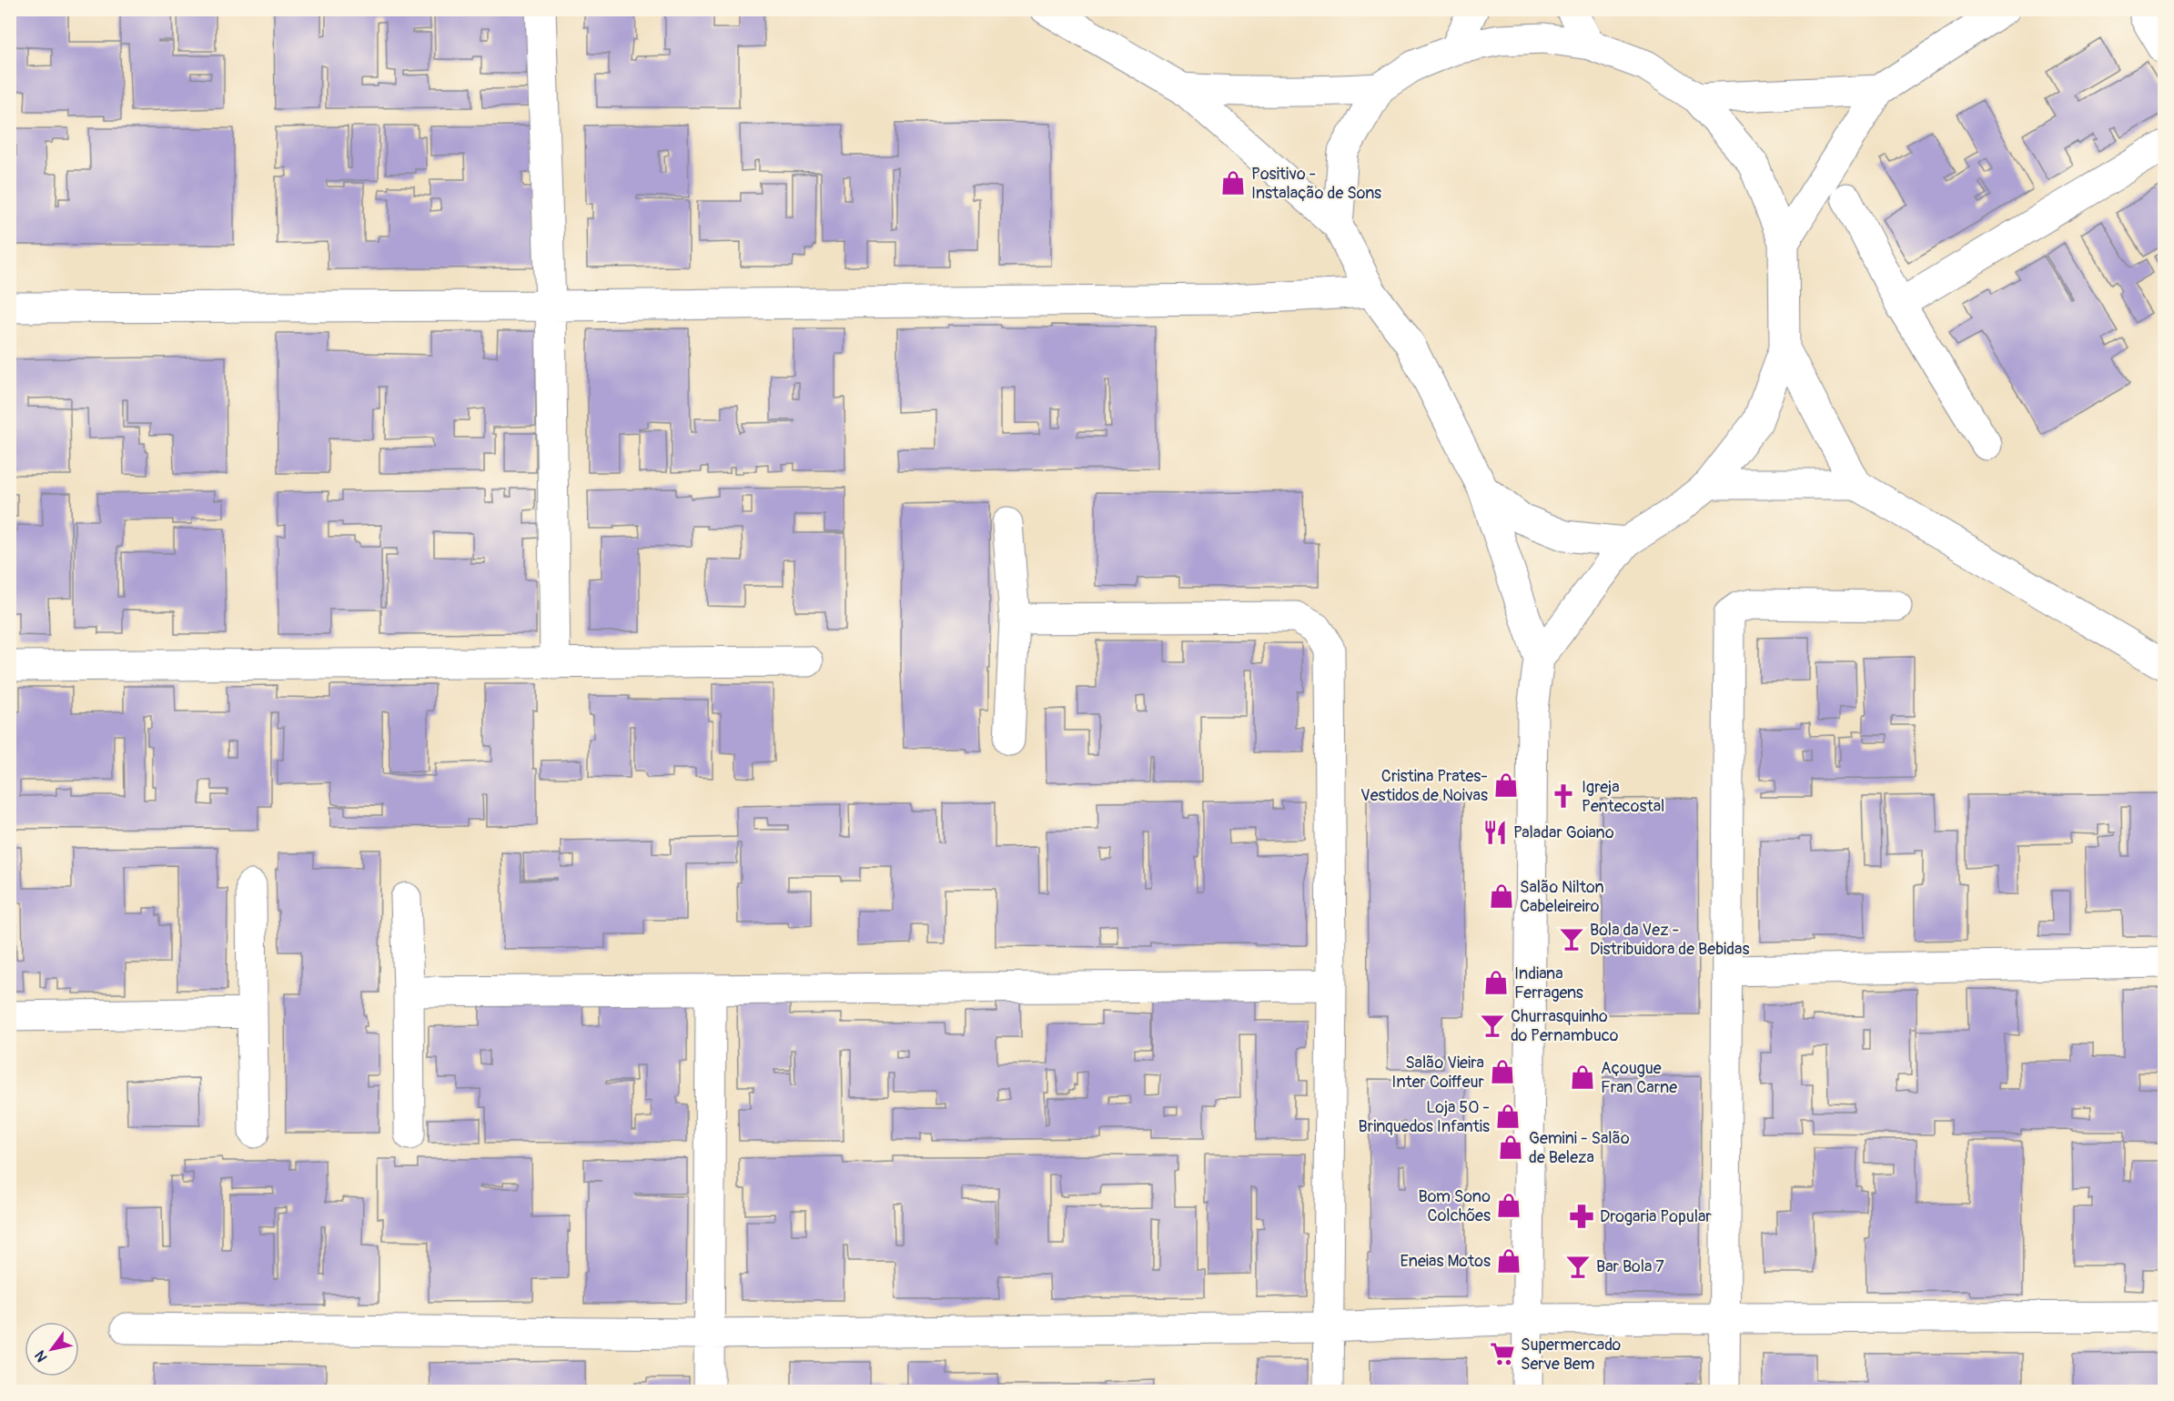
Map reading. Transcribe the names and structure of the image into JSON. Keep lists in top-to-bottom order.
{
  "places": {
    "shop": [
      "Positivo - Instalação de Sons",
      "Cristina Prates- Vestidos de Noivas",
      "Salão Nilton Cabeleireiro",
      "Indiana Ferragens",
      "Salão Vieira Inter Coiffeur",
      "Açougue Fran Carne",
      "Loja 50 - Brinquedos Infantis",
      "Gemini - Salão de Beleza",
      "Bom Sono Colchões",
      "Eneias Motos"
    ],
    "church": ["Igreja Pentecostal"],
    "restaurant": ["Paladar Goiano"],
    "bar": ["Bola da Vez - Distribuidora de Bebidas", "Churrasquinho do Pernambuco", "Bar Bola 7"],
    "pharmacy": ["Drogaria Popular"],
    "supermarket": ["Supermercado Serve Bem"]
  },
  "north": "bottom left"
}
